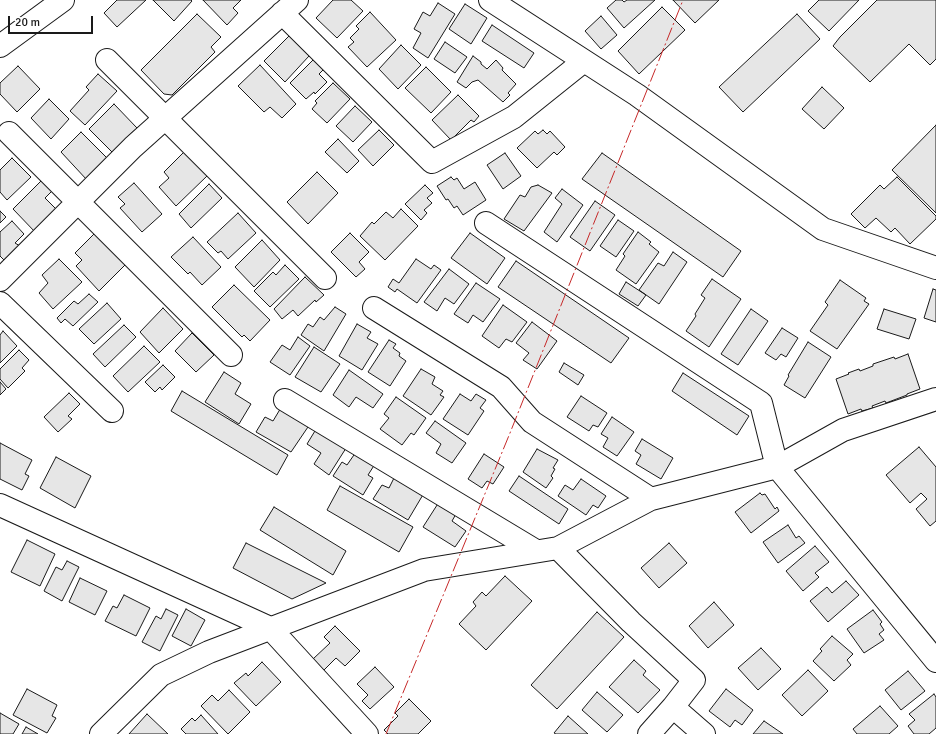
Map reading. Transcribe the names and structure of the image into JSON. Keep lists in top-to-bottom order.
{
  "scale_bar": "20 m"
}
